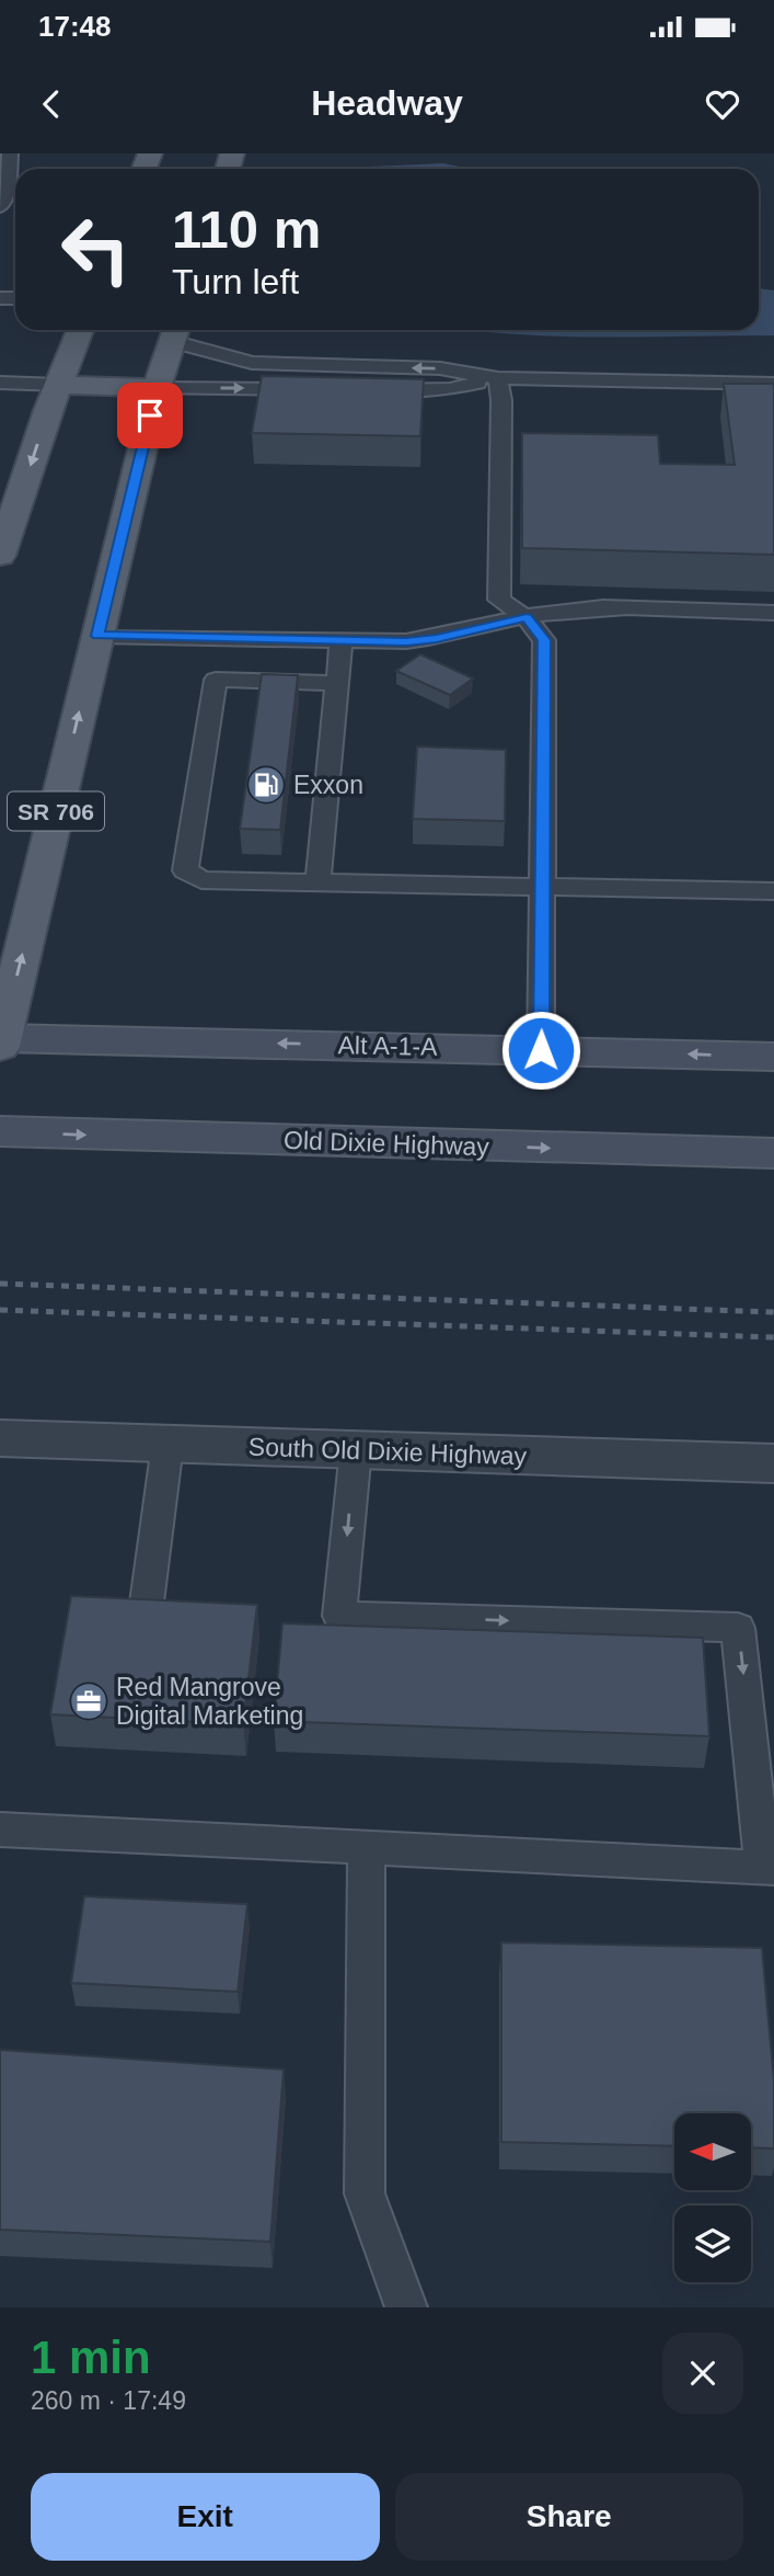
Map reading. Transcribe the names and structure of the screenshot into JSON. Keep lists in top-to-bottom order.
{
  "streets": {
    "main road": ["SR 706", "Alt A-1-A", "Old Dixie Highway"],
    "street": ["South Old Dixie Highway"]
  },
  "crossings": [
    ["SR 706", "Alt A-1-A"]
  ],
  "one_way": ["Alt A-1-A", "Old Dixie Highway"],
  "places": {
    "fuel station": ["Exxon"],
    "office": ["Red Mangrove Digital Marketing"]
  },
  "north": "left",
  "page": {
    "status": "17:48",
    "header": "Headway",
    "turn": ["110 m", "Turn left"],
    "heading": ["1 min", "260 m · 17:49"],
    "buttons": ["Exit", "Share"]
  }
}
